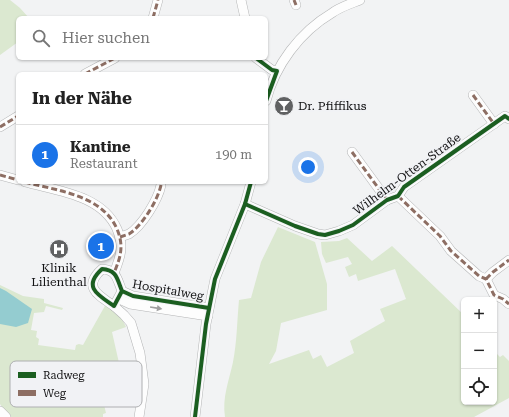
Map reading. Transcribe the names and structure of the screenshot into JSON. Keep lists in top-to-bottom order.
{
  "streets": {
    "street": ["Wilhelm-Otten-Straße", "Hospitalweg"]
  },
  "places": {
    "bar": ["Dr. Pfiffikus"],
    "hospital": ["Klinik Lilienthal"]
  },
  "legend": ["Radweg", "Weg"],
  "page": {
    "search": "Hier suchen",
    "heading": "In der Nähe",
    "list": [
      {
        "mark": "1",
        "name": "Kantine",
        "note": "Restaurant",
        "value": "190 m"
      }
    ],
    "pins": "1",
    "map_buttons": ["+", "−"]
  }
}
